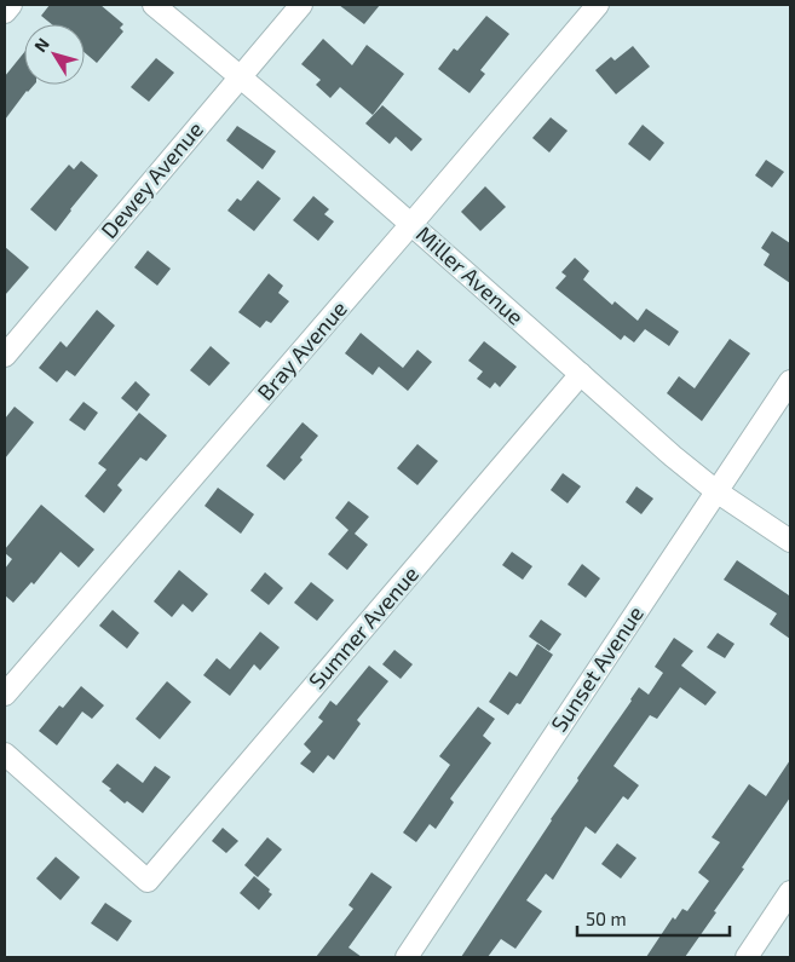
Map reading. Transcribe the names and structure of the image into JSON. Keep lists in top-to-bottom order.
{
  "streets": {
    "street": [
      "Dewey Avenue",
      "Miller Avenue",
      "Bray Avenue",
      "Sumner Avenue",
      "Sunset Avenue"
    ]
  },
  "crossings": [
    ["Dewey Avenue", "Miller Avenue"],
    ["Miller Avenue", "Bray Avenue"],
    ["Miller Avenue", "Sumner Avenue"],
    ["Miller Avenue", "Sunset Avenue"]
  ],
  "scale_bar": "50 m",
  "north": "top left"
}
